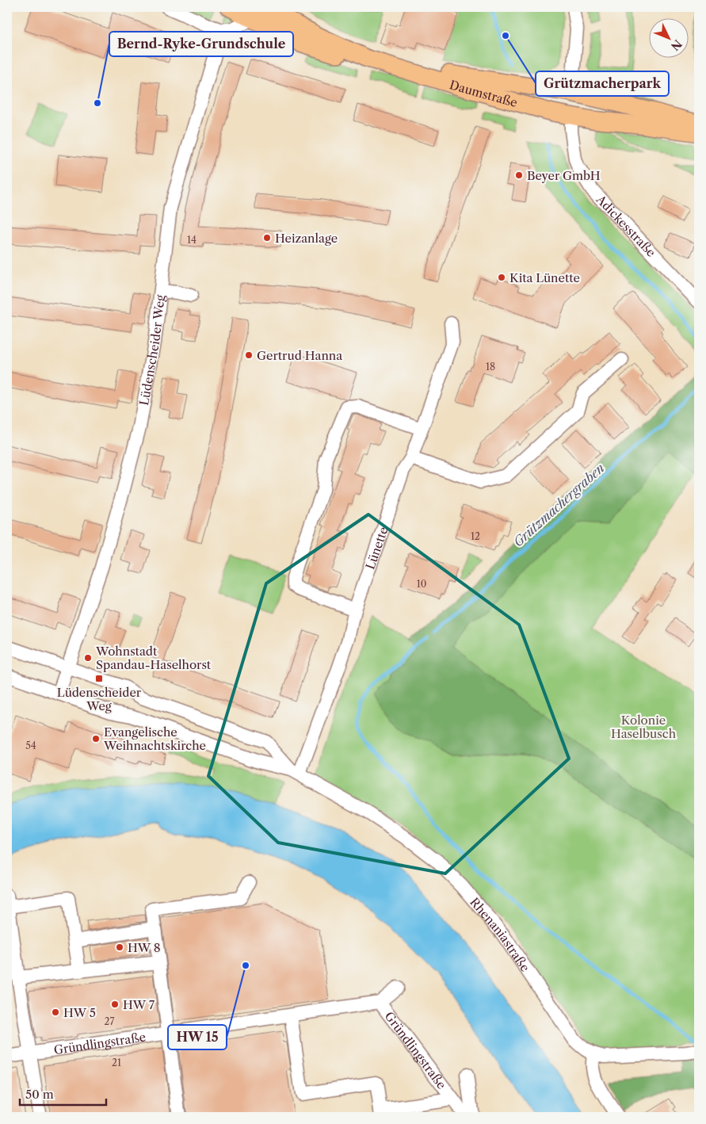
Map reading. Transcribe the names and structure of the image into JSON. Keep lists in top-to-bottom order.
{
  "streets": {
    "main road": ["Daumstraße"],
    "street": [
      "Adickesstraße",
      "Lüdenscheider Weg",
      "Lünette",
      "Rhenaniastraße",
      "Gründlingstraße"
    ]
  },
  "crossings": [
    ["Daumstraße", "Adickesstraße"],
    ["Lünette", "Rhenaniastraße"]
  ],
  "water": ["Grützmachergraben"],
  "parks": ["Kolonie Haselbusch"],
  "places": {
    "other": [
      "Grützmacherpark",
      "Bernd-Ryke-Grundschule",
      "Beyer GmbH",
      "Heizanlage",
      "Kita Lünette",
      "Gertrud Hanna",
      "Wohnstadt Spandau-Haselhorst",
      "Evangelische Weihnachtskirche",
      "HW 8",
      "HW 15",
      "HW 7",
      "HW 5"
    ],
    "transit": ["Lüdenscheider Weg"]
  },
  "house_numbers": [
    "14",
    "18",
    "12",
    "10",
    "54",
    "27",
    "21"
  ],
  "scale_bar": "50 m",
  "north": "bottom right"
}
